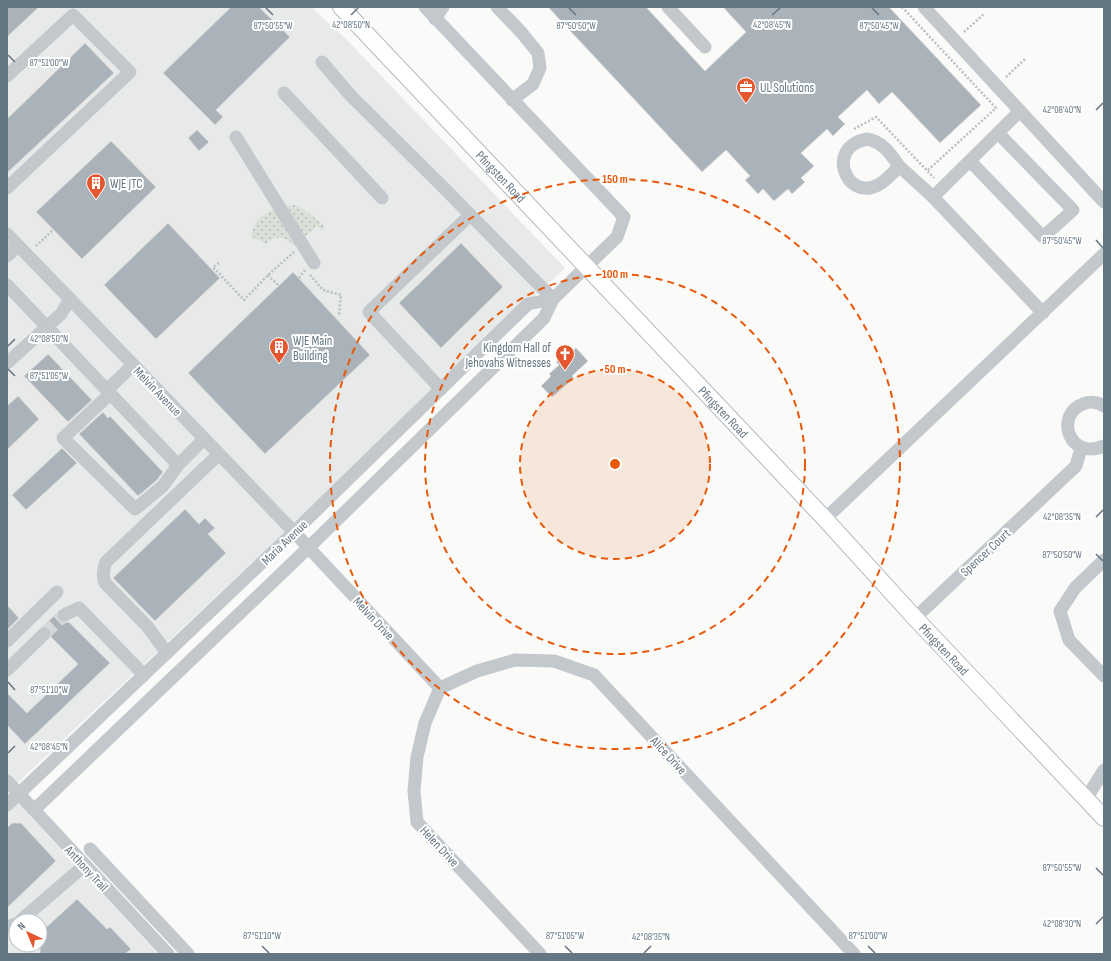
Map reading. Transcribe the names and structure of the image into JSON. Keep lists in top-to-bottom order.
{
  "streets": {
    "main road": ["Pfingsten Road"],
    "street": [
      "Melvin Avenue",
      "Maria Avenue",
      "Spencer Court",
      "Melvin Drive",
      "Alice Drive",
      "Helen Drive",
      "Anthony Trail"
    ]
  },
  "crossings": [
    ["Pfingsten Road", "Maria Avenue"],
    ["Pfingsten Road", "Spencer Court"],
    ["Melvin Avenue", "Maria Avenue"],
    ["Melvin Avenue", "Melvin Drive"],
    ["Maria Avenue", "Melvin Drive"],
    ["Maria Avenue", "Anthony Trail"],
    ["Melvin Drive", "Alice Drive"],
    ["Melvin Drive", "Helen Drive"],
    ["Alice Drive", "Helen Drive"]
  ],
  "places": {
    "office": ["UL Solutions"],
    "building": ["WJE JTC", "WJE Main Building"],
    "church": ["Kingdom Hall of Jehovahs Witnesses"]
  },
  "north": "top left",
  "coordinates": [
    "42°08'50\"N",
    "42°08'45\"N",
    "87°50'55\"W",
    "87°50'45\"W",
    "87°50'50\"W",
    "87°51'00\"W",
    "42°08'40\"N",
    "87°51'05\"W",
    "42°08'35\"N",
    "87°51'10\"W",
    "42°08'30\"N"
  ],
  "rings": ["150 m", "100 m", "50 m"]
}
